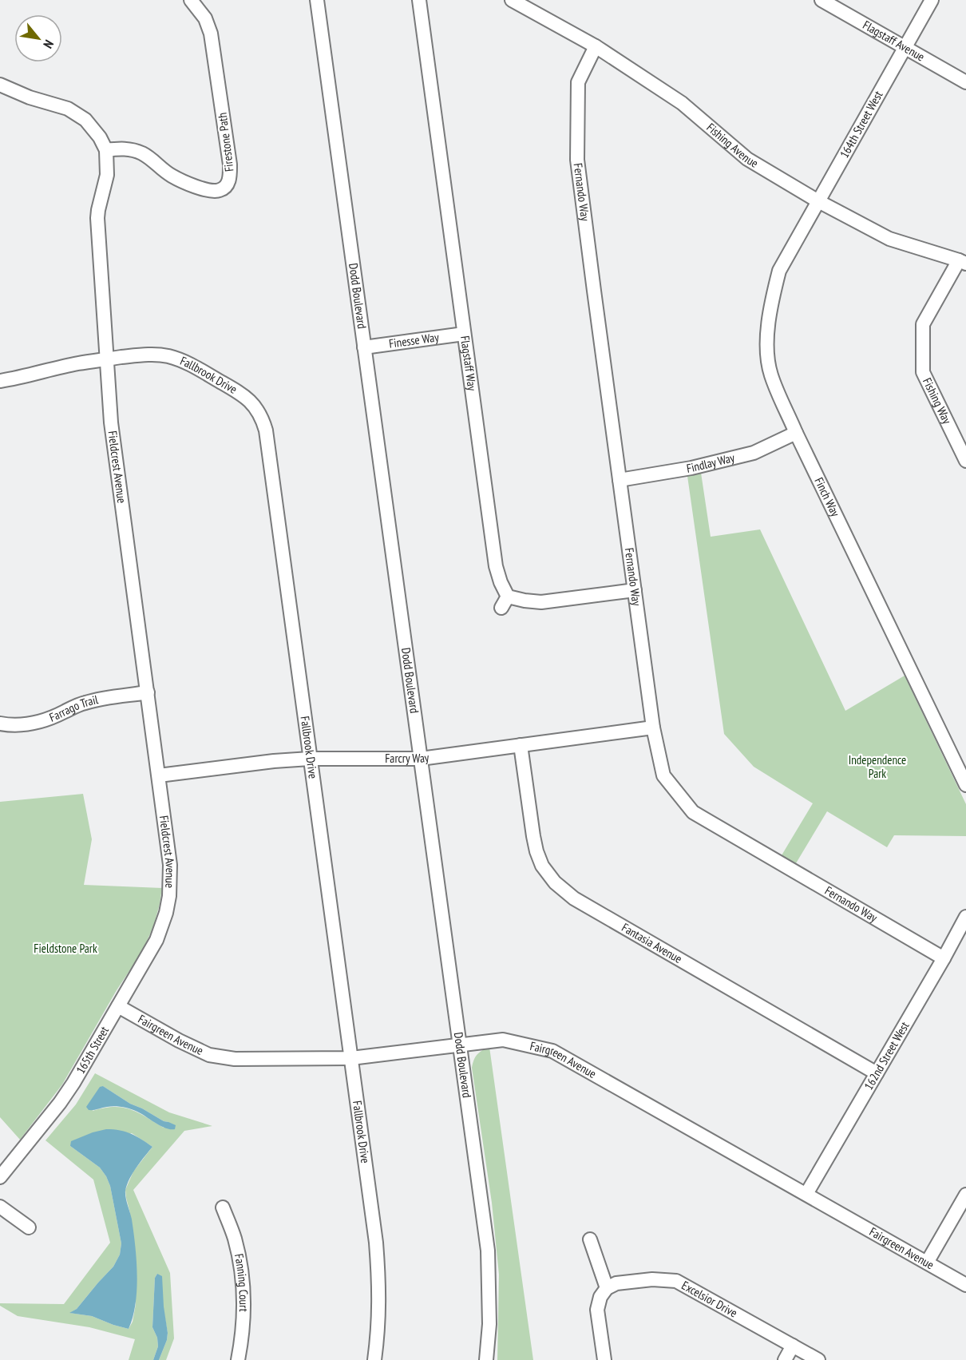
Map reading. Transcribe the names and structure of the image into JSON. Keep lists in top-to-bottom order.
{
  "streets": {
    "street": [
      "Flagstaff Avenue",
      "164th Street West",
      "Firestone Path",
      "Fishing Avenue",
      "Fernando Way",
      "Dodd Boulevard",
      "Finesse Way",
      "Flagstaff Way",
      "Fallbrook Drive",
      "Fishing Way",
      "Findlay Way",
      "Fieldcrest Avenue",
      "Finch Way",
      "Farrago Trail",
      "Farcry Way",
      "Fantasia Avenue",
      "Fairgreen Avenue",
      "165th Street",
      "162nd Street West",
      "Fanning Court",
      "Excelsior Drive"
    ]
  },
  "crossings": [
    ["Flagstaff Avenue", "164th Street West"],
    ["164th Street West", "Fishing Avenue"],
    ["164th Street West", "Finch Way"],
    ["Firestone Path", "Fieldcrest Avenue"],
    ["Fishing Avenue", "Fernando Way"],
    ["Fishing Avenue", "Fishing Way"],
    ["Fishing Avenue", "Finch Way"],
    ["Fernando Way", "Flagstaff Way"],
    ["Fernando Way", "Findlay Way"],
    ["Fernando Way", "Farcry Way"],
    ["Fernando Way", "162nd Street West"],
    ["Dodd Boulevard", "Finesse Way"],
    ["Dodd Boulevard", "Farcry Way"],
    ["Dodd Boulevard", "Fairgreen Avenue"],
    ["Finesse Way", "Flagstaff Way"],
    ["Fallbrook Drive", "Fieldcrest Avenue"],
    ["Fallbrook Drive", "Farcry Way"],
    ["Fallbrook Drive", "Fairgreen Avenue"],
    ["Findlay Way", "Finch Way"],
    ["Fieldcrest Avenue", "Farrago Trail"],
    ["Fieldcrest Avenue", "Farcry Way"],
    ["Fieldcrest Avenue", "165th Street"],
    ["Farcry Way", "Fantasia Avenue"],
    ["Fantasia Avenue", "162nd Street West"],
    ["Fairgreen Avenue", "165th Street"],
    ["Fairgreen Avenue", "162nd Street West"]
  ],
  "parks": ["Independence Park", "Fieldstone Park"],
  "north": "bottom right"
}
